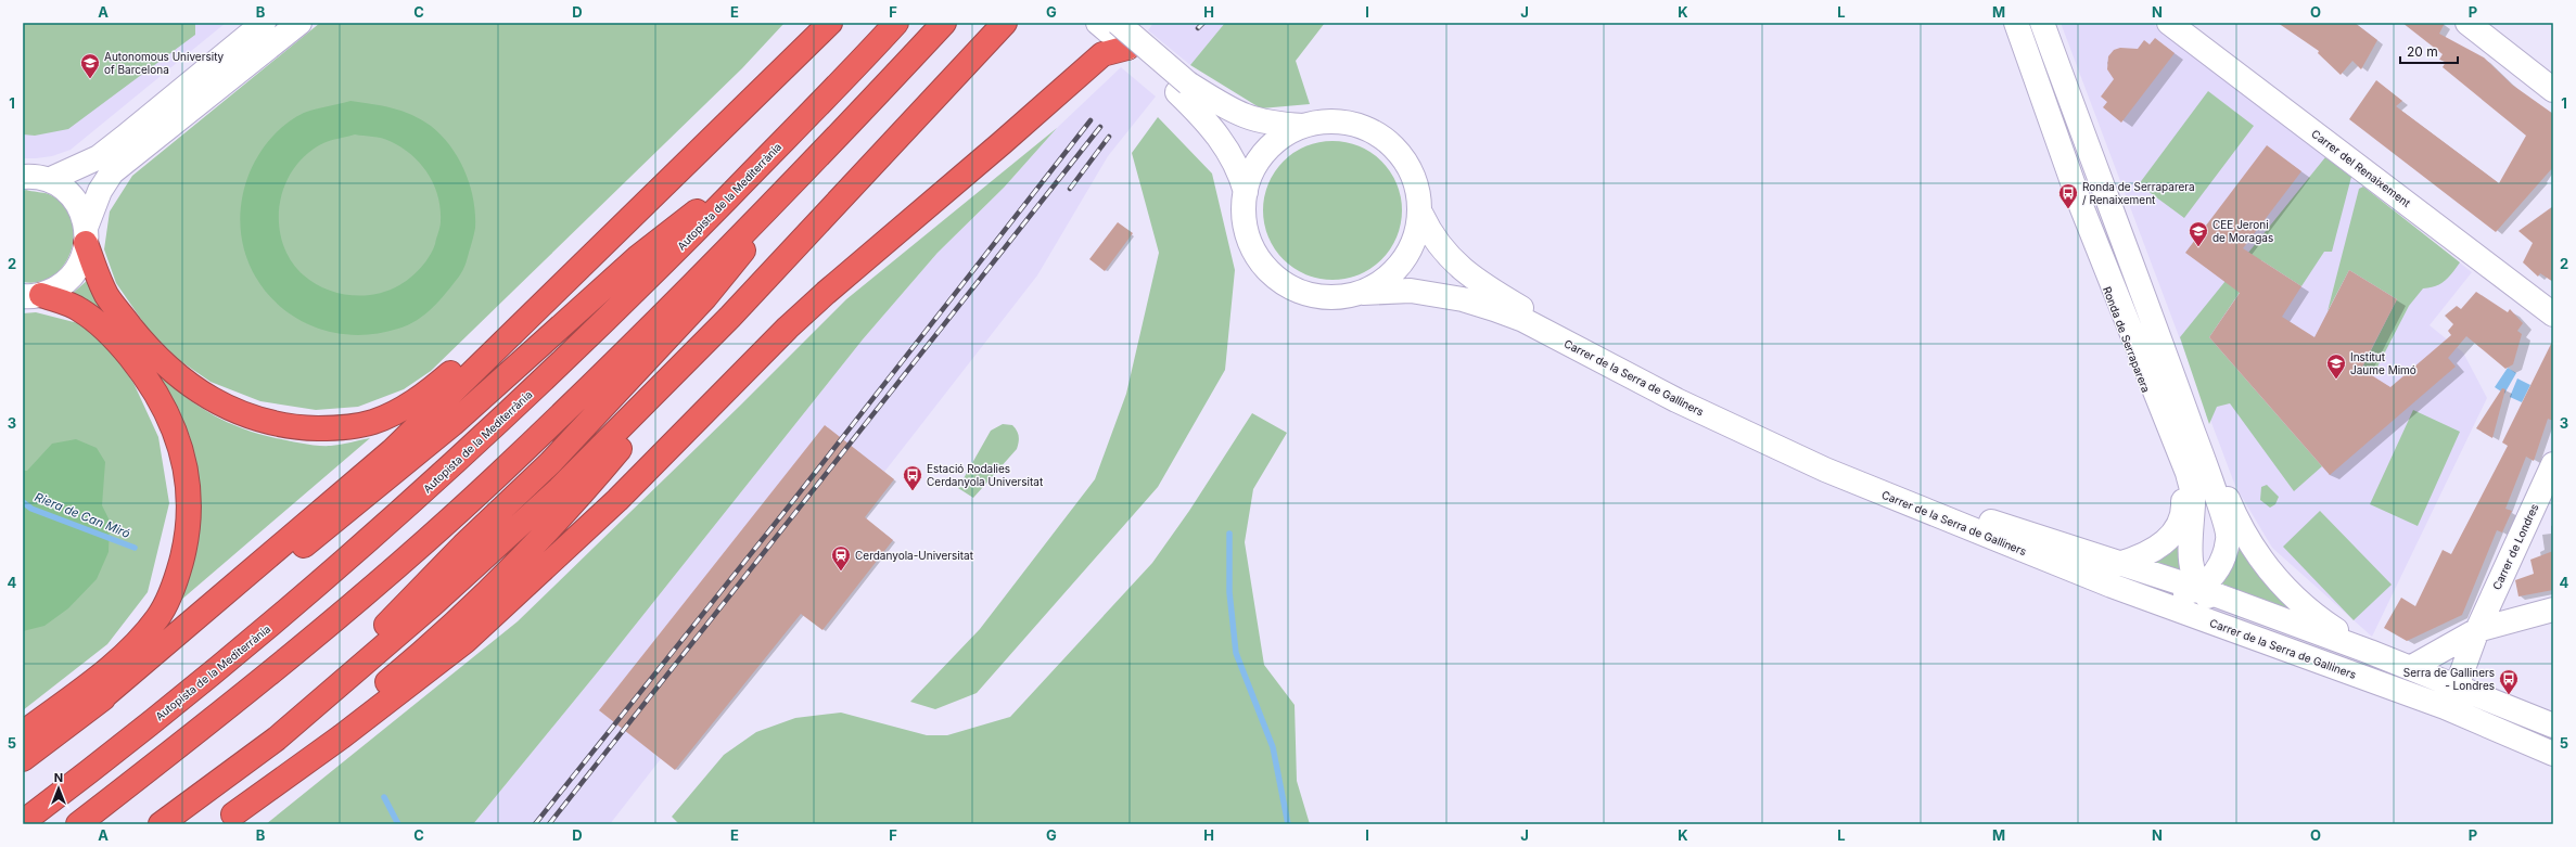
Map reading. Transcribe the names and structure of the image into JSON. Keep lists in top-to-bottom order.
{
  "streets": {
    "highway": ["Autopista de la Mediterrània"],
    "street": [
      "Carrer del Renaixement",
      "Ronda de Serraparera",
      "Carrer de la Serra de Galliners",
      "Carrer de Londres"
    ]
  },
  "crossings": [
    ["Ronda de Serraparera", "Carrer de la Serra de Galliners"],
    ["Carrer de la Serra de Galliners", "Carrer de Londres"]
  ],
  "water": ["Riera de Can Miró"],
  "places": {
    "school or university": ["Autonomous University of Barcelona", "CEE Jeroni de Moragas", "Institut Jaume Mimó"],
    "bus stop": ["Ronda de Serraparera / Renaixement", "Estació Rodalies Cerdanyola Universitat", "Serra de Galliners - Londres"],
    "station": ["Cerdanyola-Universitat"]
  },
  "scale_bar": "20 m",
  "north": "top",
  "grid": {
    "columns": [
      "A",
      "B",
      "C",
      "D",
      "E",
      "F",
      "G",
      "H",
      "I",
      "J",
      "K",
      "L",
      "M",
      "N",
      "O",
      "P"
    ],
    "rows": [
      "1",
      "2",
      "3",
      "4",
      "5"
    ]
  }
}
